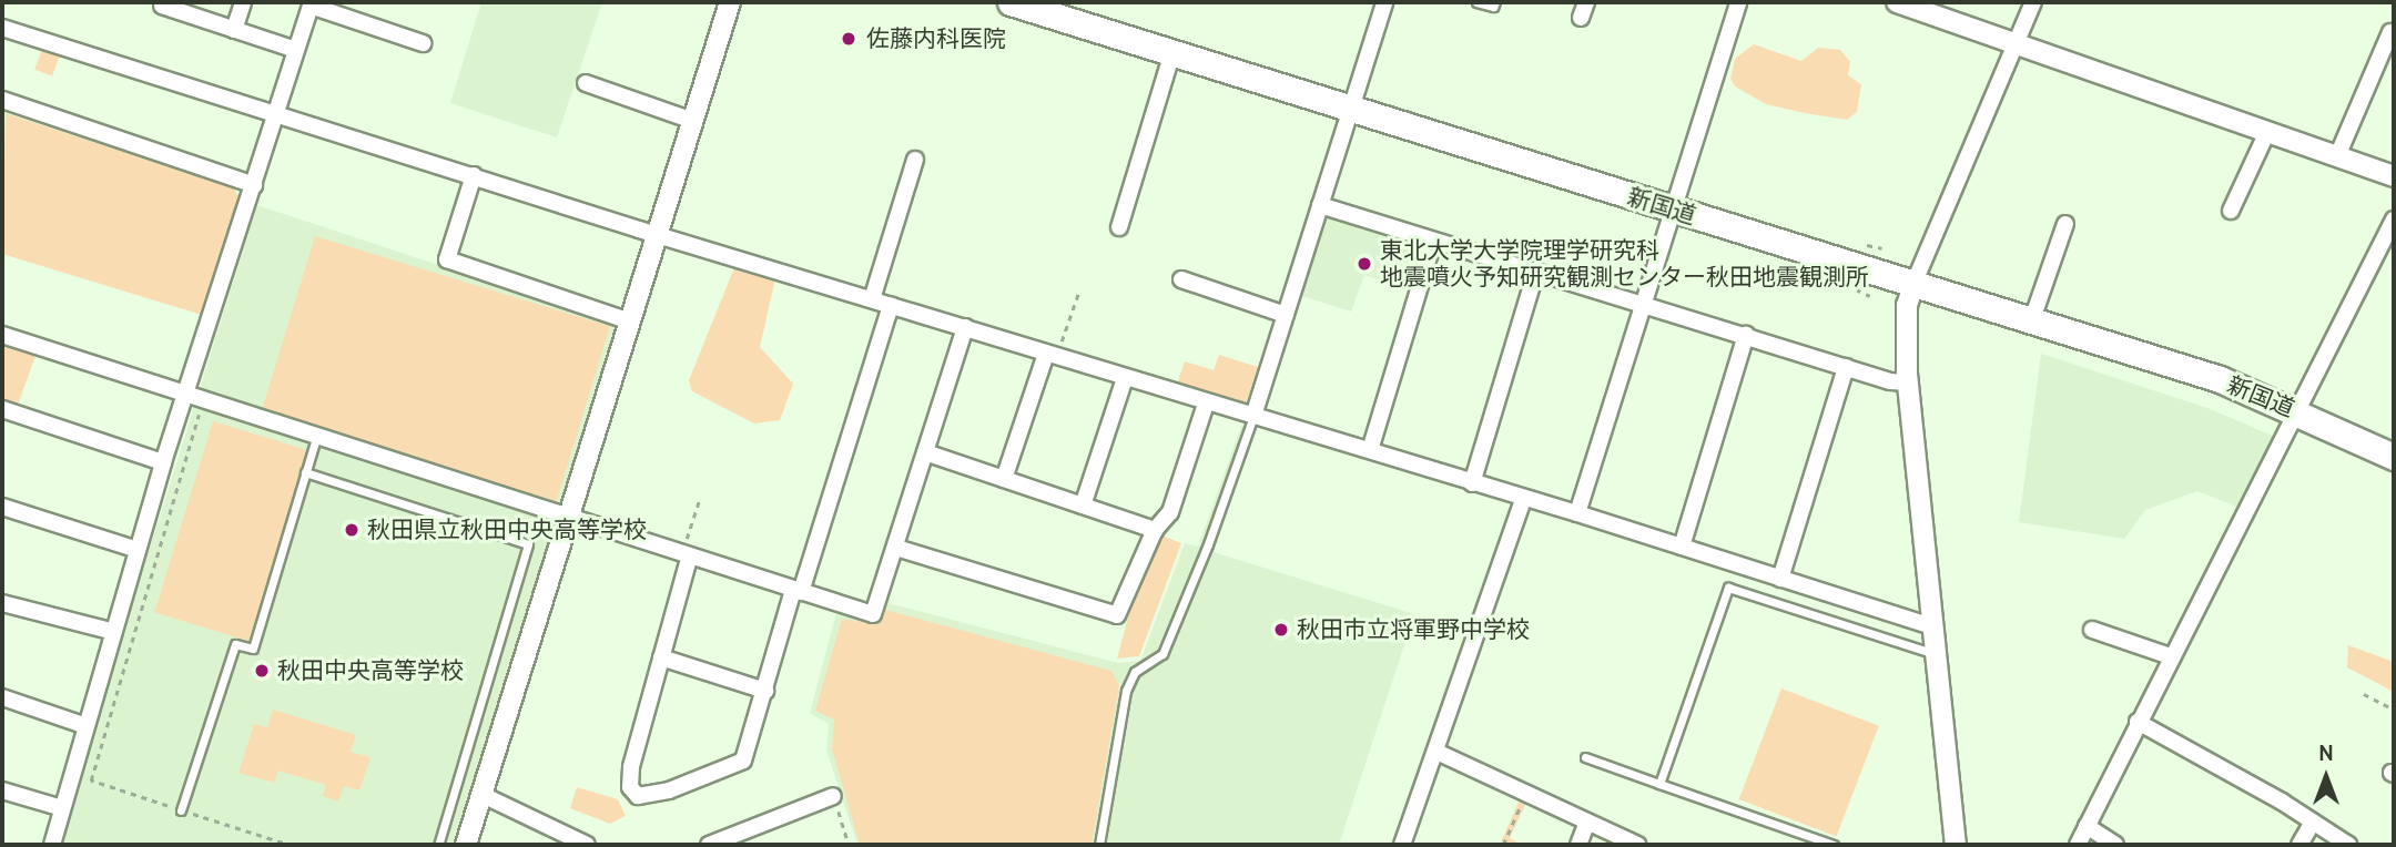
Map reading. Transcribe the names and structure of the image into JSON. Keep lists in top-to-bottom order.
{
  "streets": {
    "main road": ["新国道"]
  },
  "places": [
    "佐藤内科医院",
    "東北大学大学院理学研究科 地震噴火予知研究観測センター秋田地震観測所",
    "秋田県立秋田中央高等学校",
    "秋田市立将軍野中学校",
    "秋田中央高等学校"
  ],
  "north": "top"
}
